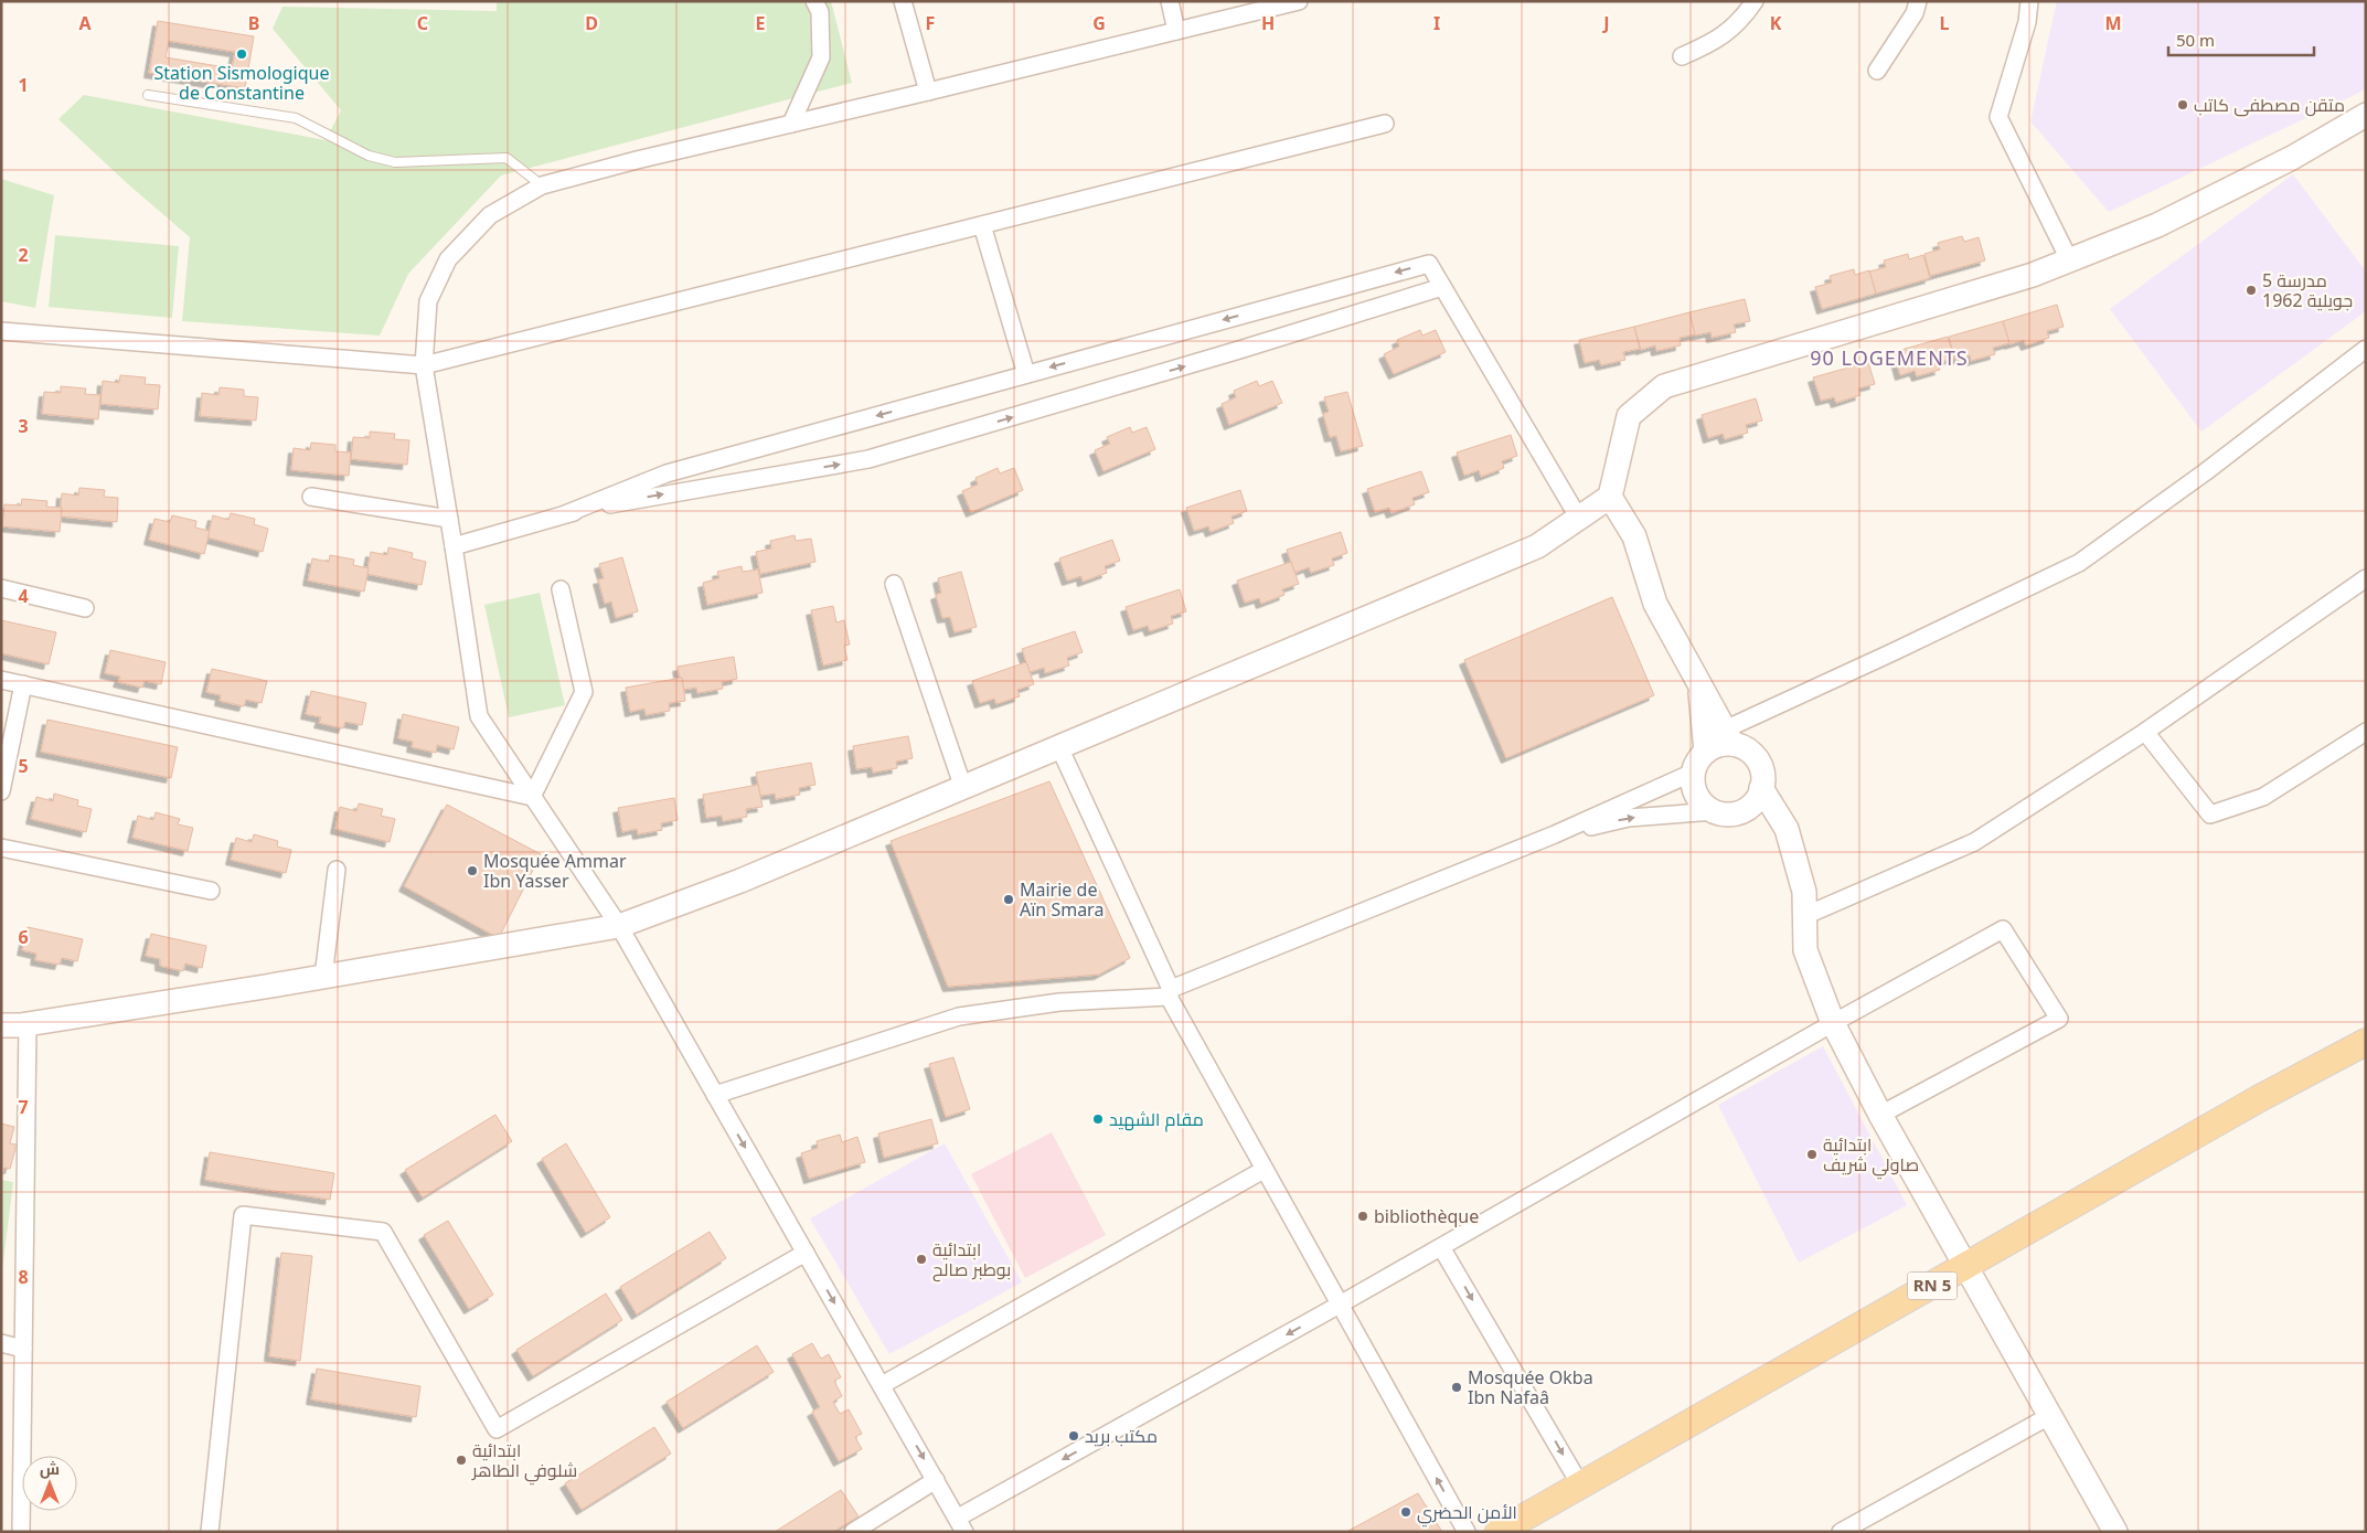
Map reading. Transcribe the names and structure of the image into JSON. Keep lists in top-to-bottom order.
{
  "streets": {
    "main road": ["RN 5"]
  },
  "districts": ["90 LOGEMENTS"],
  "places": [
    "Station Sismologique de Constantine",
    "متقن مصطفى كاتب",
    "مدرسة 5 جويلية 1962",
    "Mosquée Ammar Ibn Yasser",
    "Mairie de Aïn Smara",
    "مقام الشهيد",
    "ابتدائية صاولي شريف",
    "bibliothèque",
    "ابتدائية بوطبر صالح",
    "Mosquée Okba Ibn Nafaâ",
    "مكتب بريد",
    "ابتدائية شلوفي الطاهر",
    "الأمن الحضري"
  ],
  "scale_bar": "50 m",
  "north": "top",
  "grid": {
    "columns": [
      "A",
      "B",
      "C",
      "D",
      "E",
      "F",
      "G",
      "H",
      "I",
      "J",
      "K",
      "L",
      "M"
    ],
    "rows": [
      "1",
      "2",
      "3",
      "4",
      "5",
      "6",
      "7",
      "8"
    ]
  }
}
